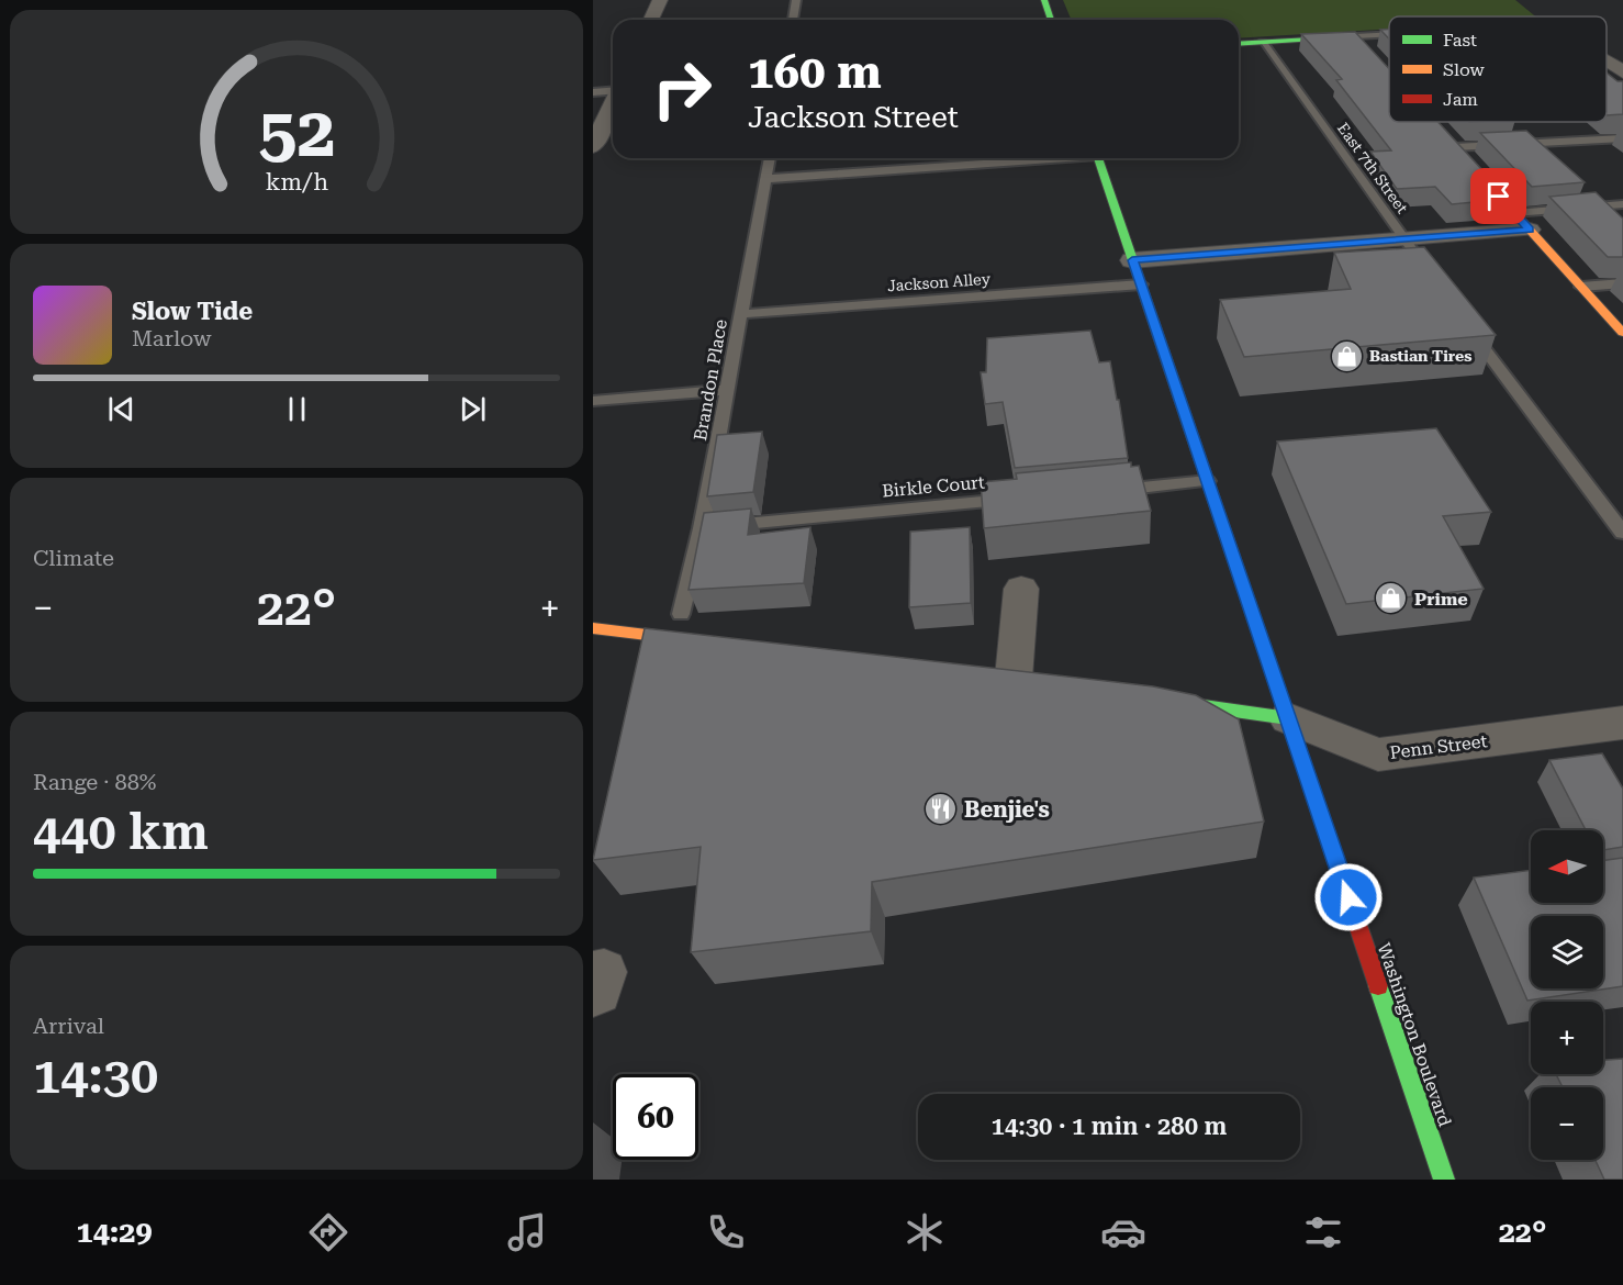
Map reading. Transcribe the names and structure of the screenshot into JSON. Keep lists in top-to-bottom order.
{
  "streets": {
    "main road": ["Penn Street", "Washington Boulevard"],
    "lane": [
      "East 7th Street",
      "Jackson Alley",
      "Brandon Place",
      "Birkle Court"
    ]
  },
  "crossings": [
    ["Jackson Alley", "Brandon Place"],
    ["Jackson Alley", "Washington Boulevard"],
    ["Brandon Place", "Birkle Court"],
    ["Penn Street", "Washington Boulevard"]
  ],
  "places": {
    "shop": ["Bastian Tires", "Prime"],
    "restaurant": ["Benjie's"]
  },
  "legend": ["Fast", "Slow", "Jam"],
  "north": "left",
  "page": {
    "turn": ["160 m", "Jackson Street"],
    "song": ["Slow Tide", "Marlow"],
    "tile": [
      "Climate",
      ["Range · 88%", "440 km"],
      ["Arrival", "14:30"]
    ],
    "heat": ["−", "22°", "+"],
    "map_buttons": ["+", "−"],
    "limit": "60",
    "trip": "14:30 · 1 min · 280 m",
    "tabs": ["14:29", "22°"],
    "gauge": ["52", "km/h"]
  }
}
